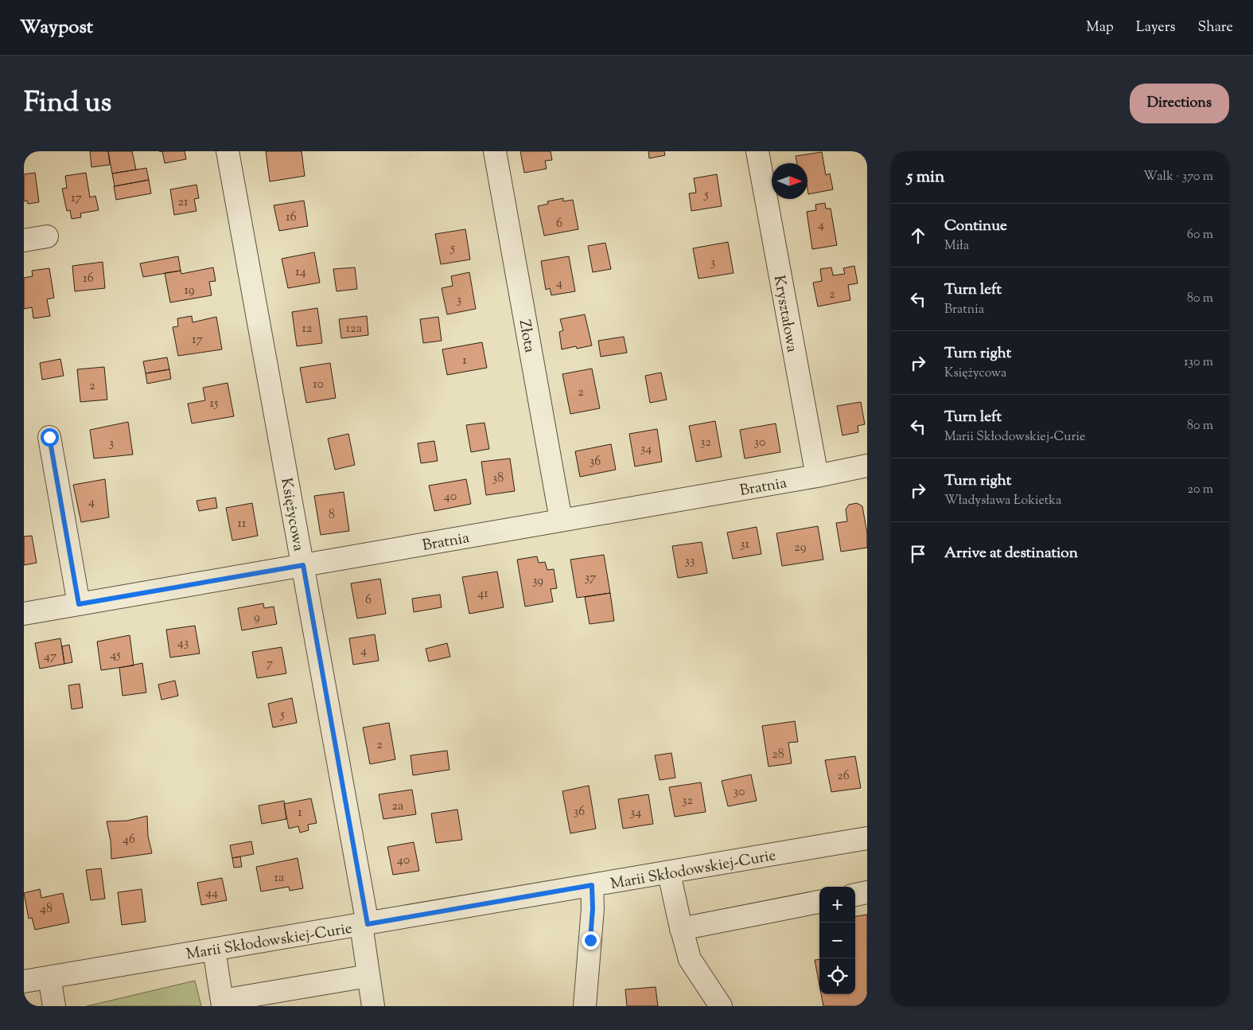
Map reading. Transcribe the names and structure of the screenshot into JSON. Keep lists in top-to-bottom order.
{
  "streets": {
    "street": [
      "Kryształowa",
      "Złota",
      "Bratnia",
      "Księżycowa",
      "Marii Skłodowskiej-Curie"
    ]
  },
  "crossings": [
    ["Kryształowa", "Bratnia"],
    ["Złota", "Bratnia"],
    ["Bratnia", "Księżycowa"],
    ["Księżycowa", "Marii Skłodowskiej-Curie"]
  ],
  "house_numbers": [
    "5",
    "17",
    "21",
    "16",
    "6",
    "4",
    "5",
    "3",
    "14",
    "16",
    "4",
    "19",
    "2",
    "3",
    "12",
    "12a",
    "17",
    "1",
    "10",
    "2",
    "2",
    "15",
    "32",
    "30",
    "3",
    "34",
    "36",
    "38",
    "40",
    "4",
    "8",
    "11",
    "31",
    "29",
    "33",
    "37",
    "39",
    "41",
    "6",
    "9",
    "43",
    "4",
    "45",
    "47",
    "7",
    "5",
    "2",
    "28",
    "26",
    "30",
    "32",
    "2a",
    "36",
    "1",
    "34",
    "46",
    "40",
    "1a",
    "44",
    "48"
  ],
  "north": "right",
  "page": {
    "header": "Waypost",
    "nav": ["Map", "Layers", "Share"],
    "title": "Find us",
    "buttons": "Directions",
    "heading": ["5 min", "Walk · 370 m"],
    "list": [
      ["Continue", "Miła", "60 m"],
      ["Turn left", "Bratnia", "80 m"],
      ["Turn right", "Księżycowa", "130 m"],
      ["Turn left", "Marii Skłodowskiej-Curie", "80 m"],
      ["Turn right", "Władysława Łokietka", "20 m"],
      "Arrive at destination"
    ],
    "map_buttons": ["+", "−"]
  }
}
